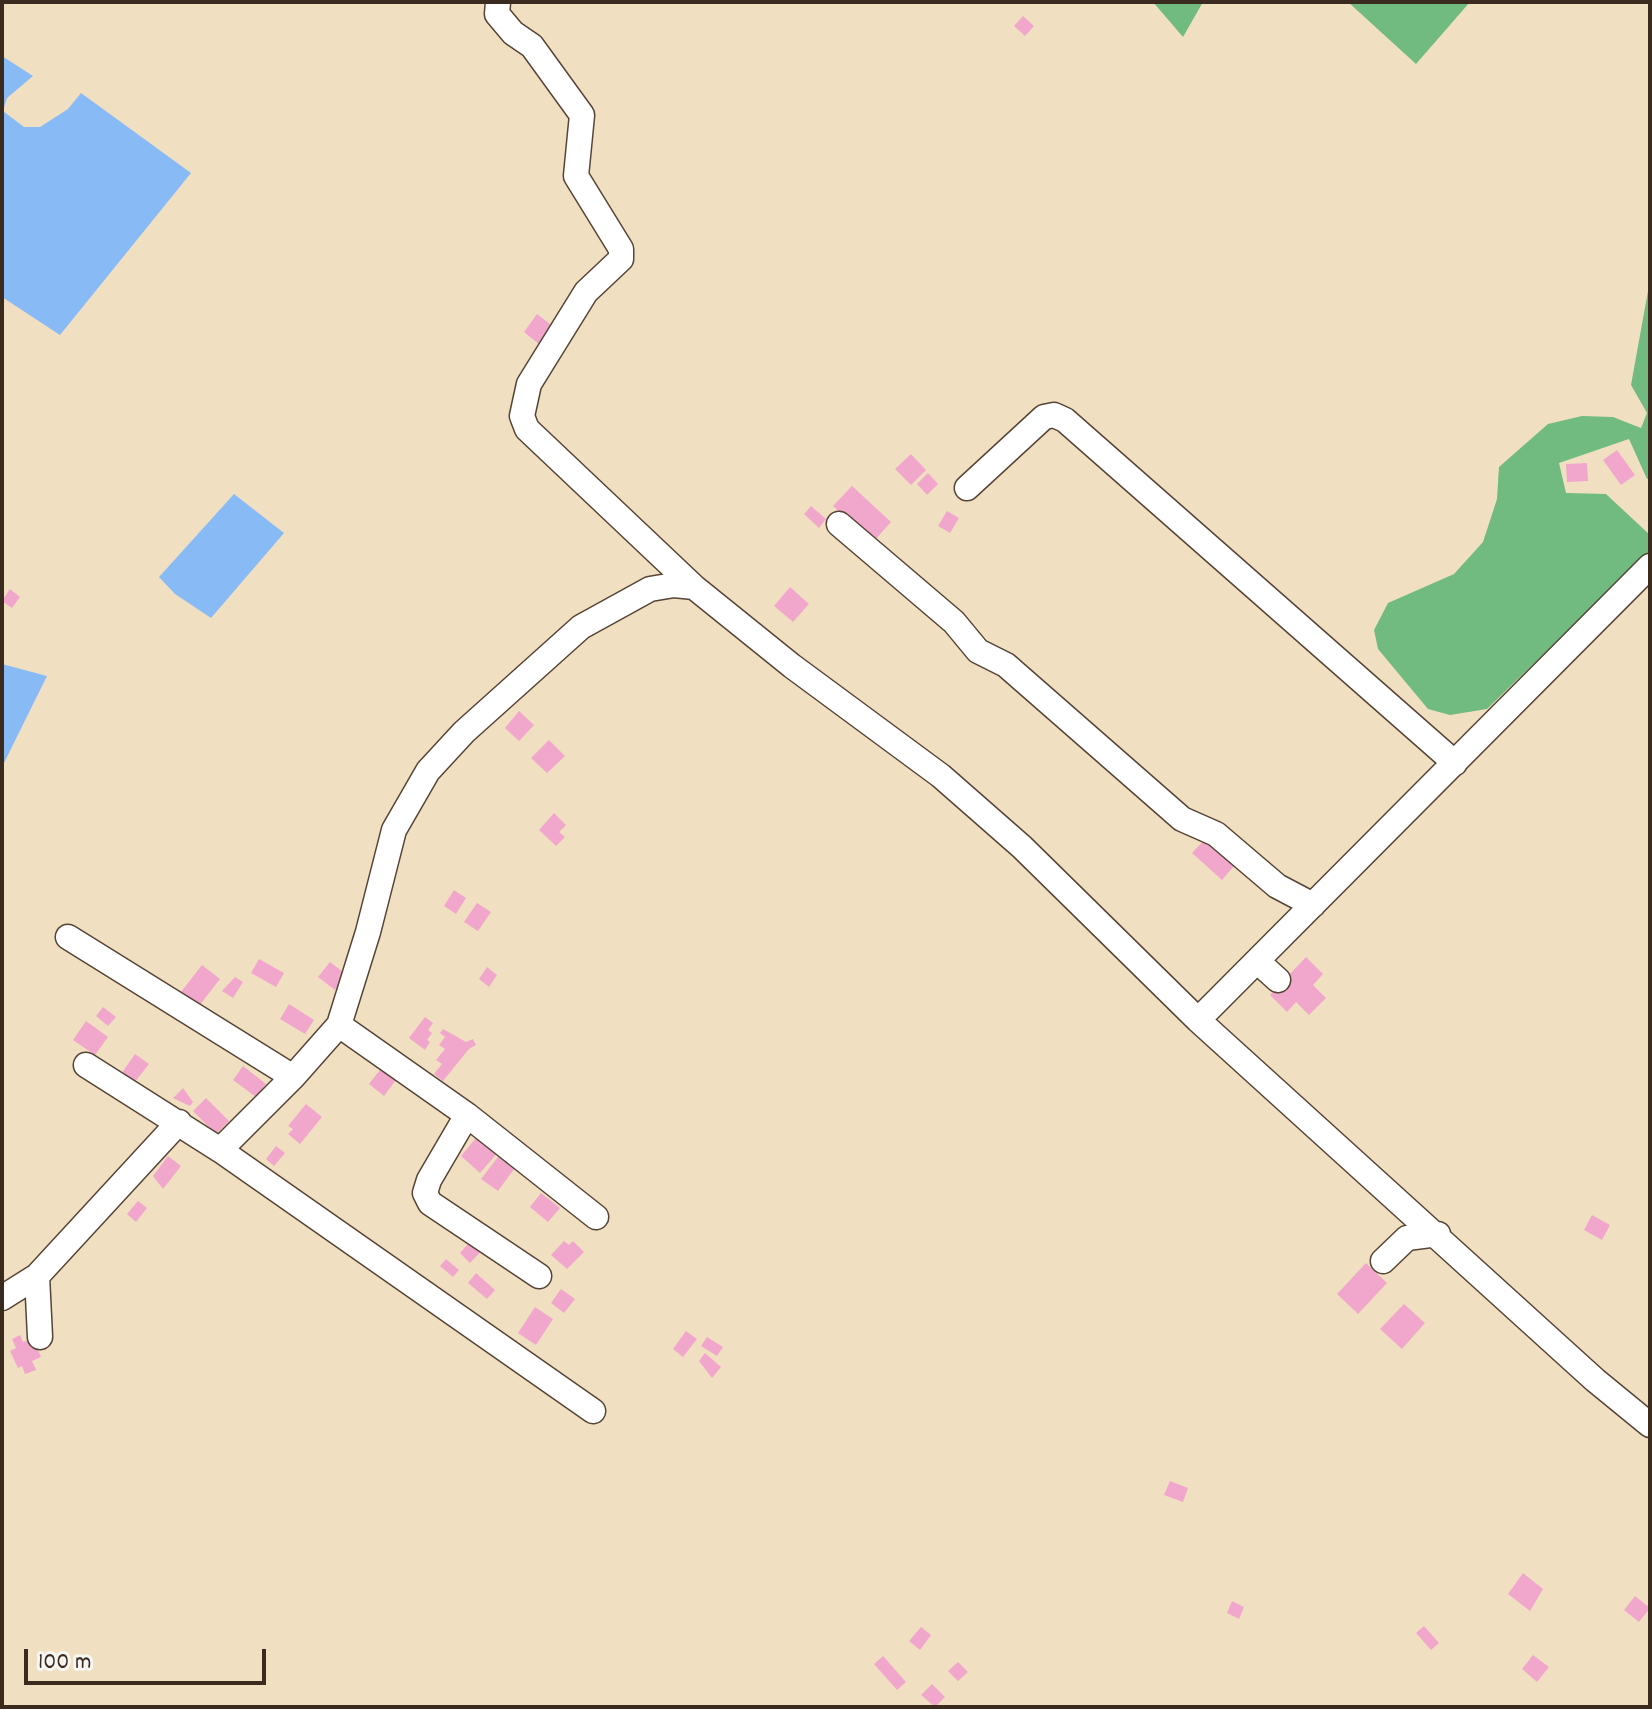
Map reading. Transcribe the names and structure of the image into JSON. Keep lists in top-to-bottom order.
{
  "scale_bar": "100 m"
}
